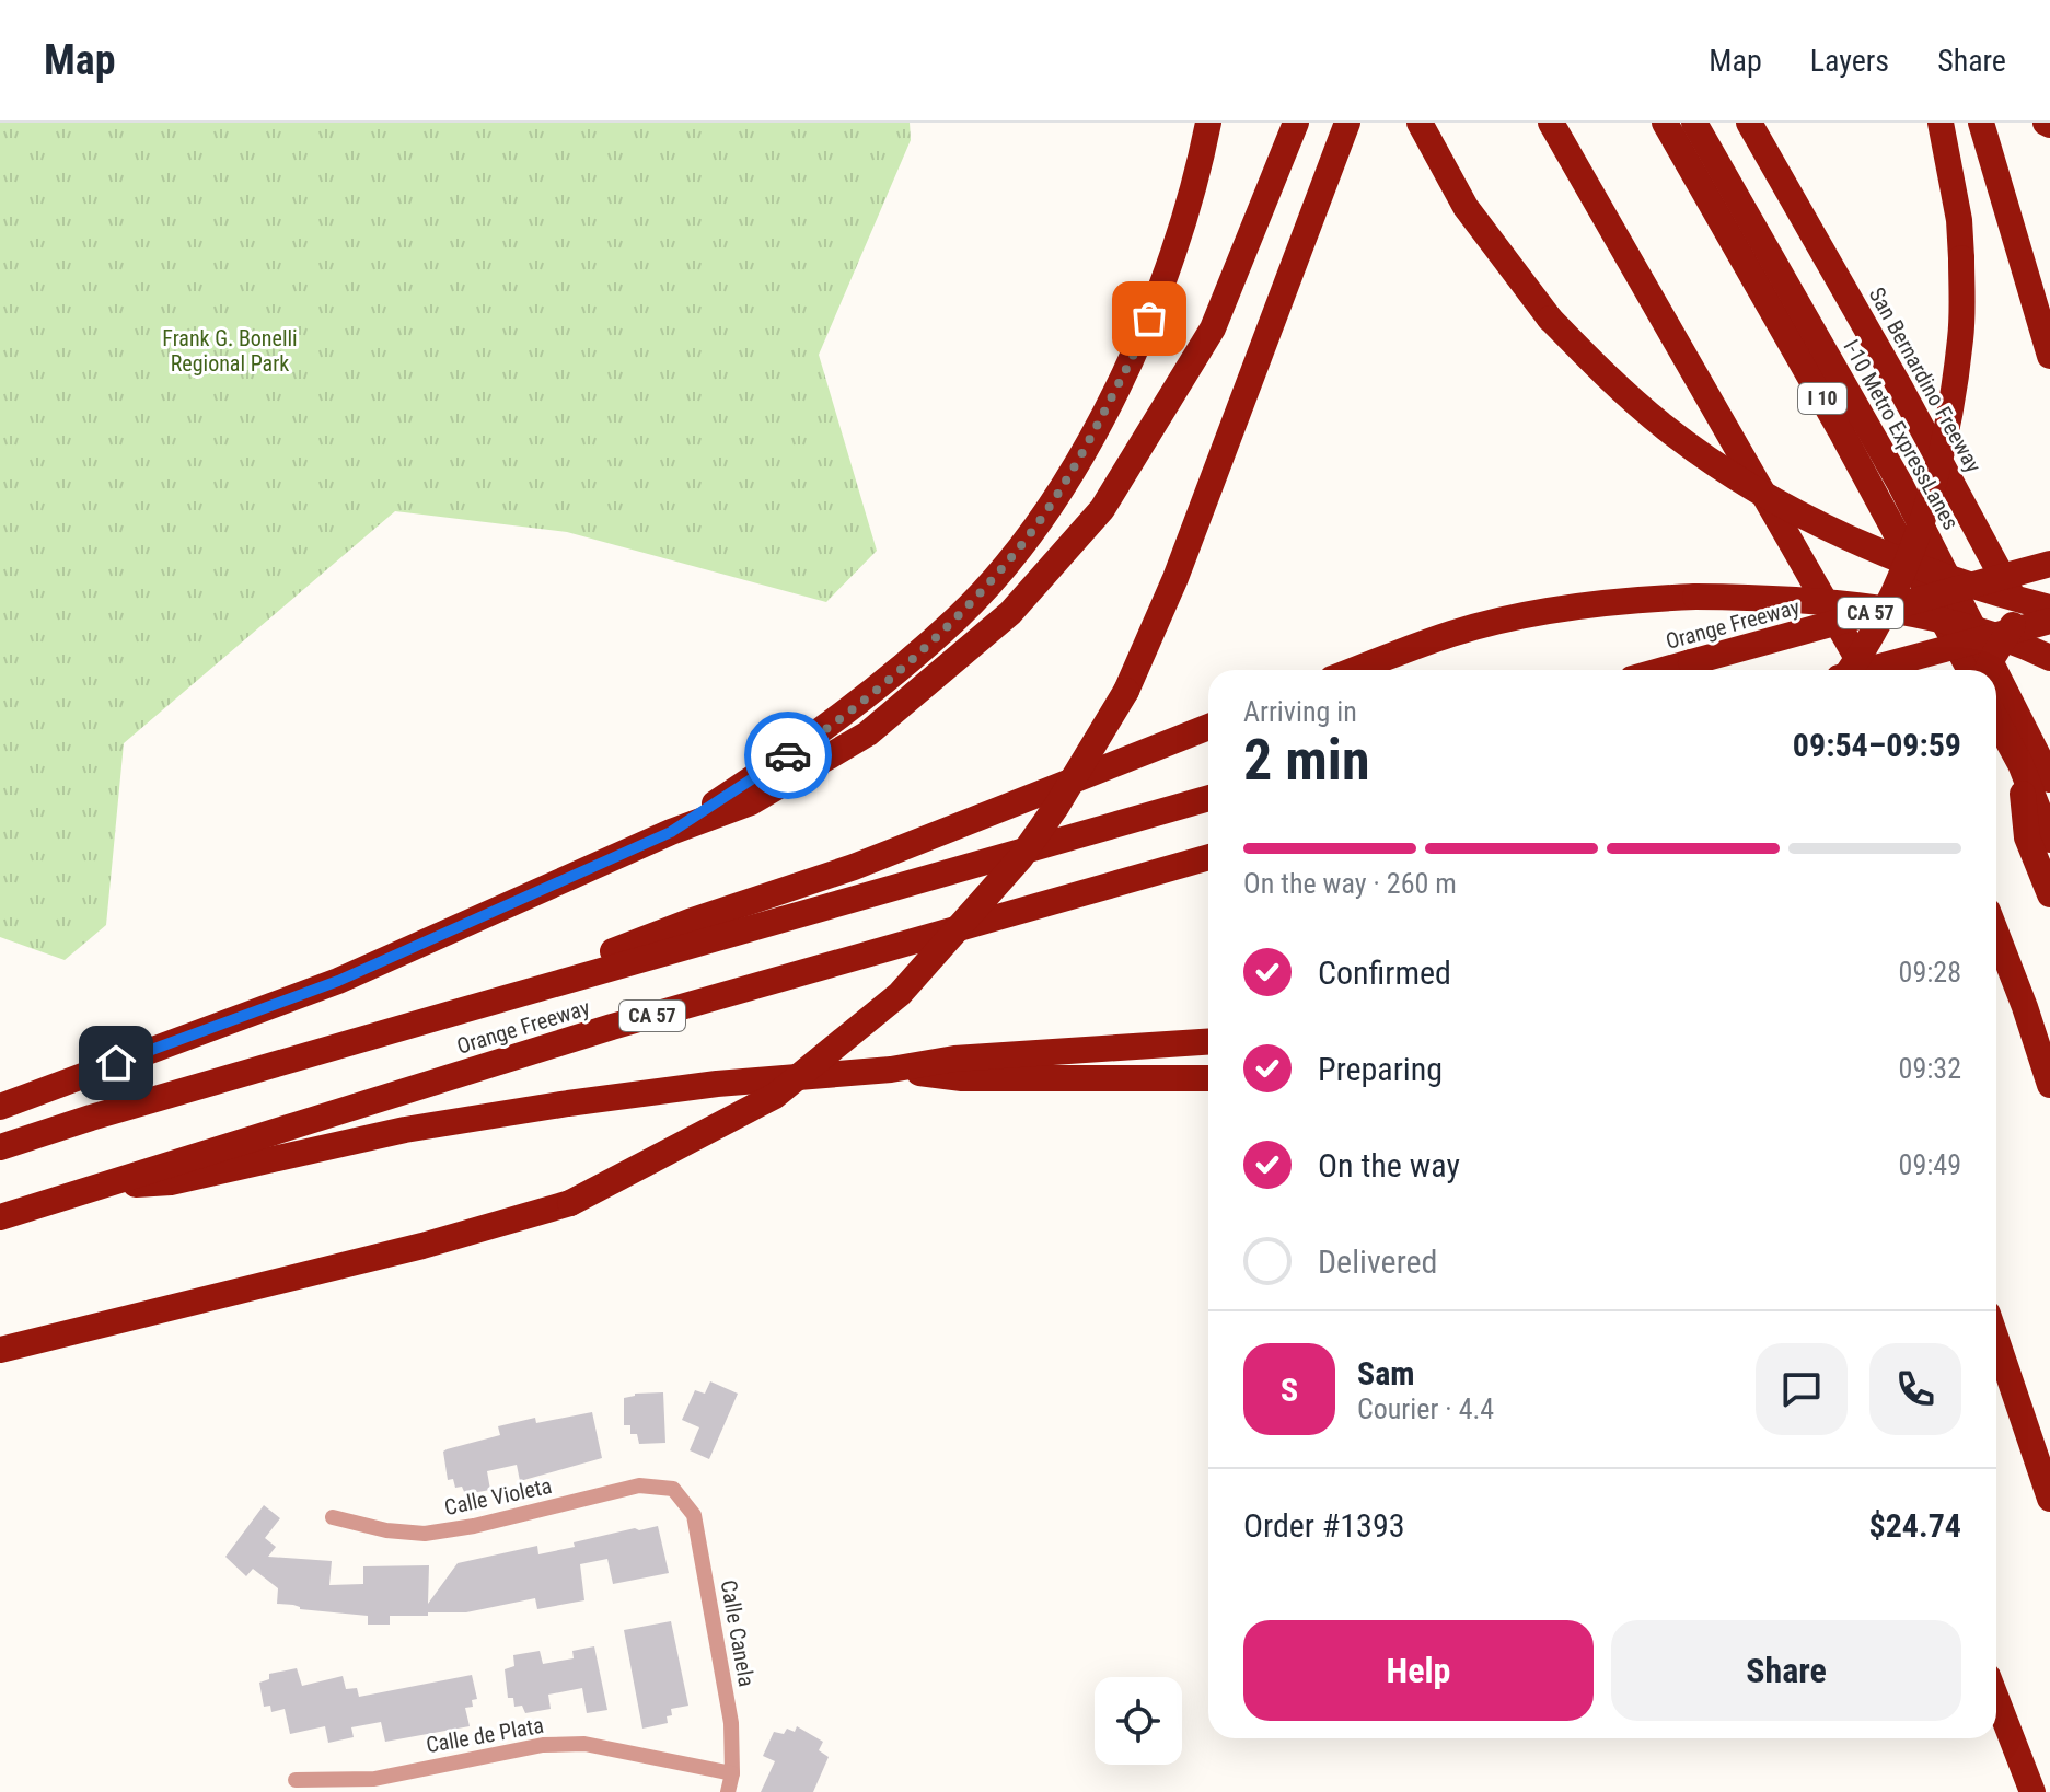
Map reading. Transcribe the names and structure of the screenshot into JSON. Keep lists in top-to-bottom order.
{
  "streets": {
    "highway": [
      "San Bernardino Freeway",
      "I 10",
      "I-10 Metro ExpressLanes",
      "CA 57",
      "Orange Freeway"
    ],
    "street": ["Calle Violeta", "Calle Canela", "Calle de Plata"]
  },
  "crossings": [
    ["Calle Violeta", "Calle Canela"],
    ["Calle Canela", "Calle de Plata"]
  ],
  "parks": ["Frank G. Bonelli Regional Park"],
  "page": {
    "header": "Map",
    "nav": ["Map", "Layers", "Share"],
    "heading": ["2 min", "Arriving in", "09:54–09:59"],
    "panel": [
      "Sam",
      "Courier · 4.4",
      "Order #1393",
      "$24.74"
    ],
    "bar": "On the way · 260 m",
    "list": [
      ["Confirmed", "09:28"],
      ["Preparing", "09:32"],
      ["On the way", "09:49"],
      "Delivered"
    ],
    "round": "S",
    "buttons": ["Help", "Share"]
  }
}
